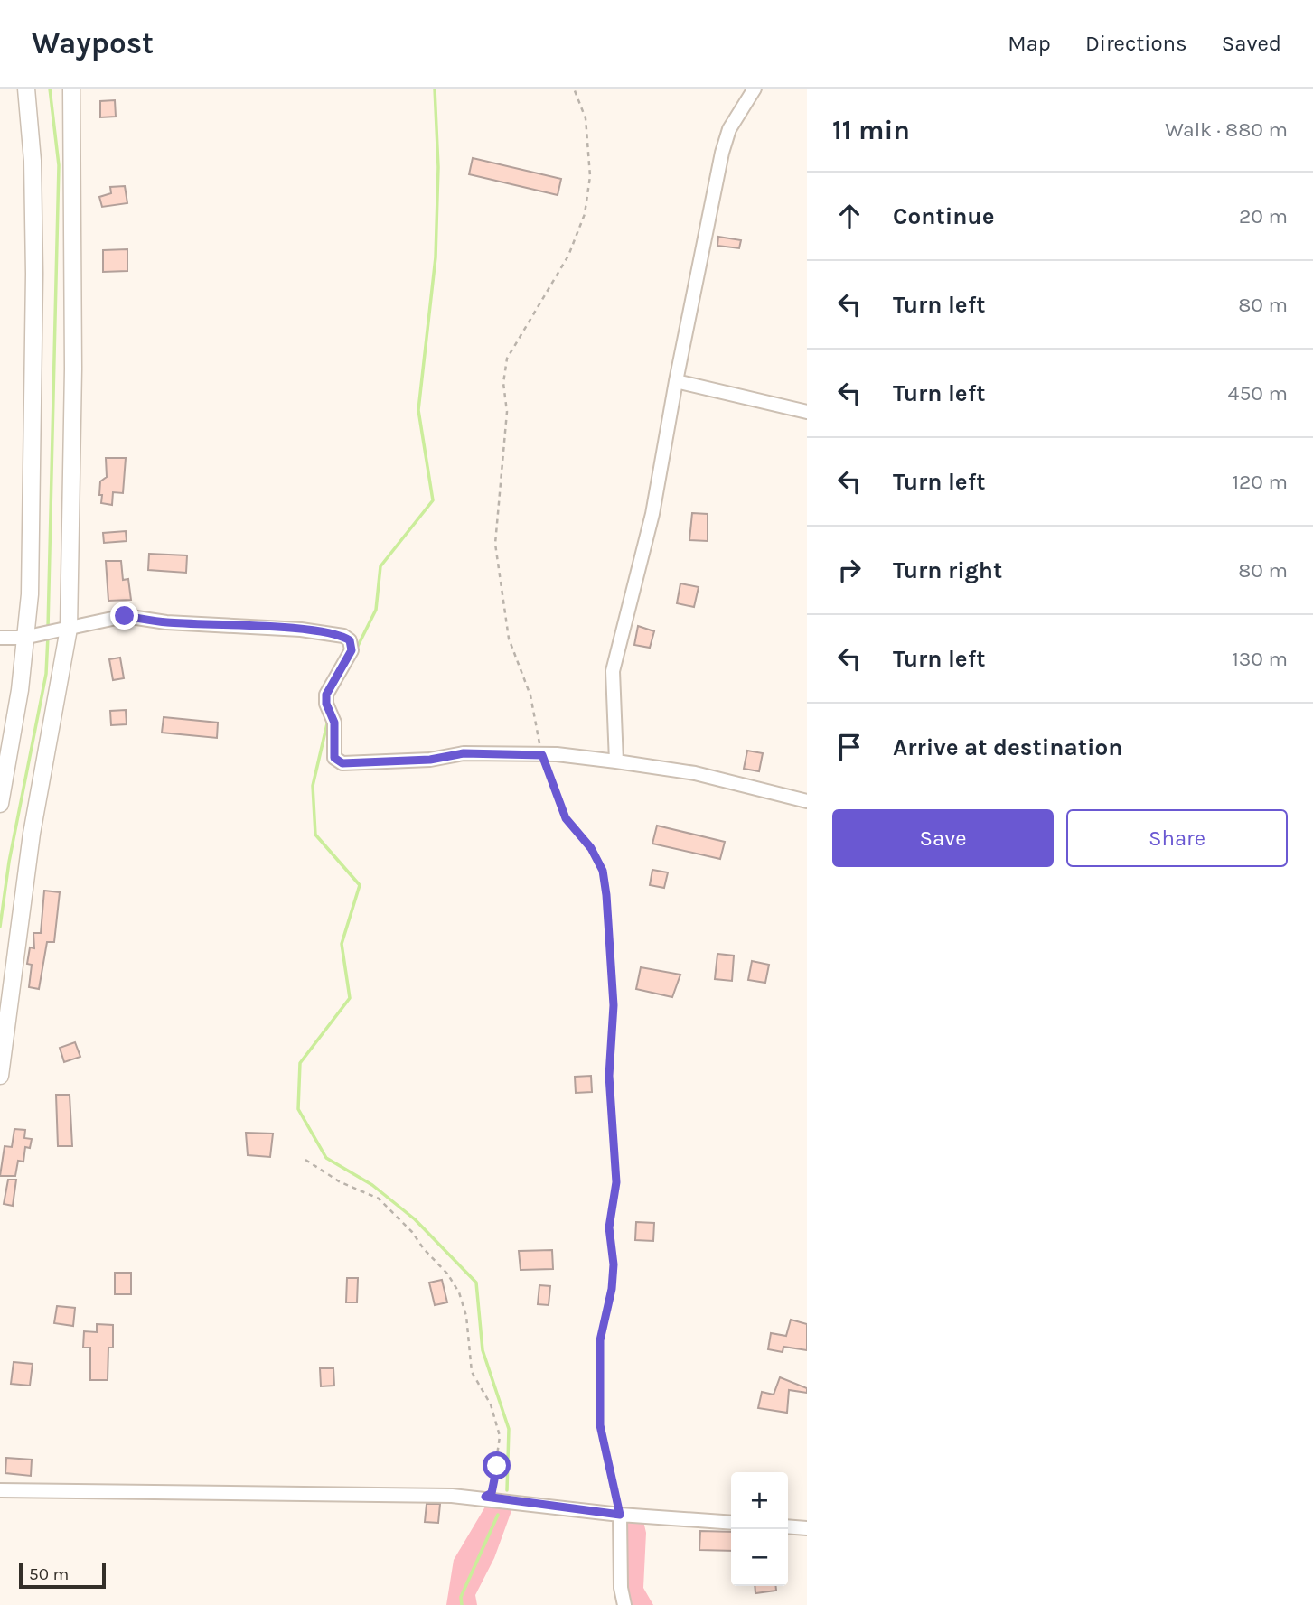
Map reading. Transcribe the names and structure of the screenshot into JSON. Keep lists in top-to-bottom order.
{
  "scale_bar": "50 m",
  "page": {
    "header": "Waypost",
    "nav": ["Map", "Directions", "Saved"],
    "heading": ["11 min", "Walk · 880 m"],
    "list": [
      ["Continue", "20 m"],
      ["Turn left", "80 m"],
      ["Turn left", "450 m"],
      ["Turn left", "120 m"],
      ["Turn right", "80 m"],
      ["Turn left", "130 m"],
      "Arrive at destination"
    ],
    "buttons": ["Save", "Share"],
    "map_buttons": ["+", "−"],
    "scale": "50 m"
  }
}
